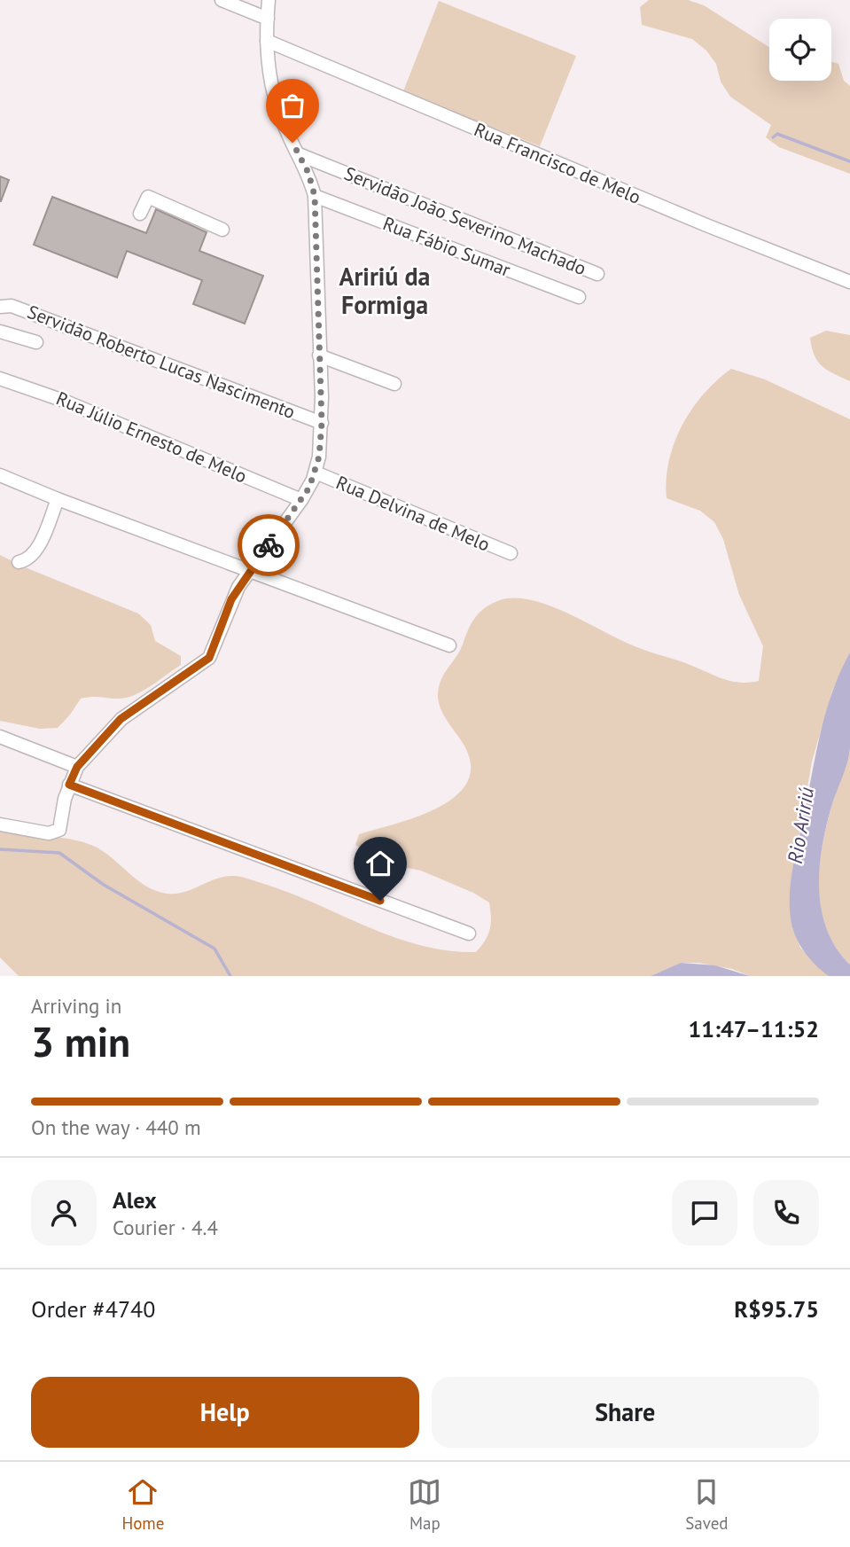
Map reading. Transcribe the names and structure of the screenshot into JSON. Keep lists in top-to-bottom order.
{
  "streets": {
    "street": [
      "Rua Francisco de Melo",
      "Servidão João Severino Machado",
      "Rua Fábio Sumar",
      "Servidão Roberto Lucas Nascimento",
      "Rua Júlio Ernesto de Melo",
      "Rua Delvina de Melo"
    ]
  },
  "districts": ["Aririú da Formiga"],
  "water": ["Rio Aririú"],
  "page": {
    "heading": ["3 min", "Arriving in", "11:47–11:52"],
    "panel": [
      "Alex",
      "Courier · 4.4",
      "Order #4740",
      "R$95.75"
    ],
    "bar": "On the way · 440 m",
    "buttons": ["Help", "Share"],
    "tabs": ["Home", "Map", "Saved"]
  }
}
